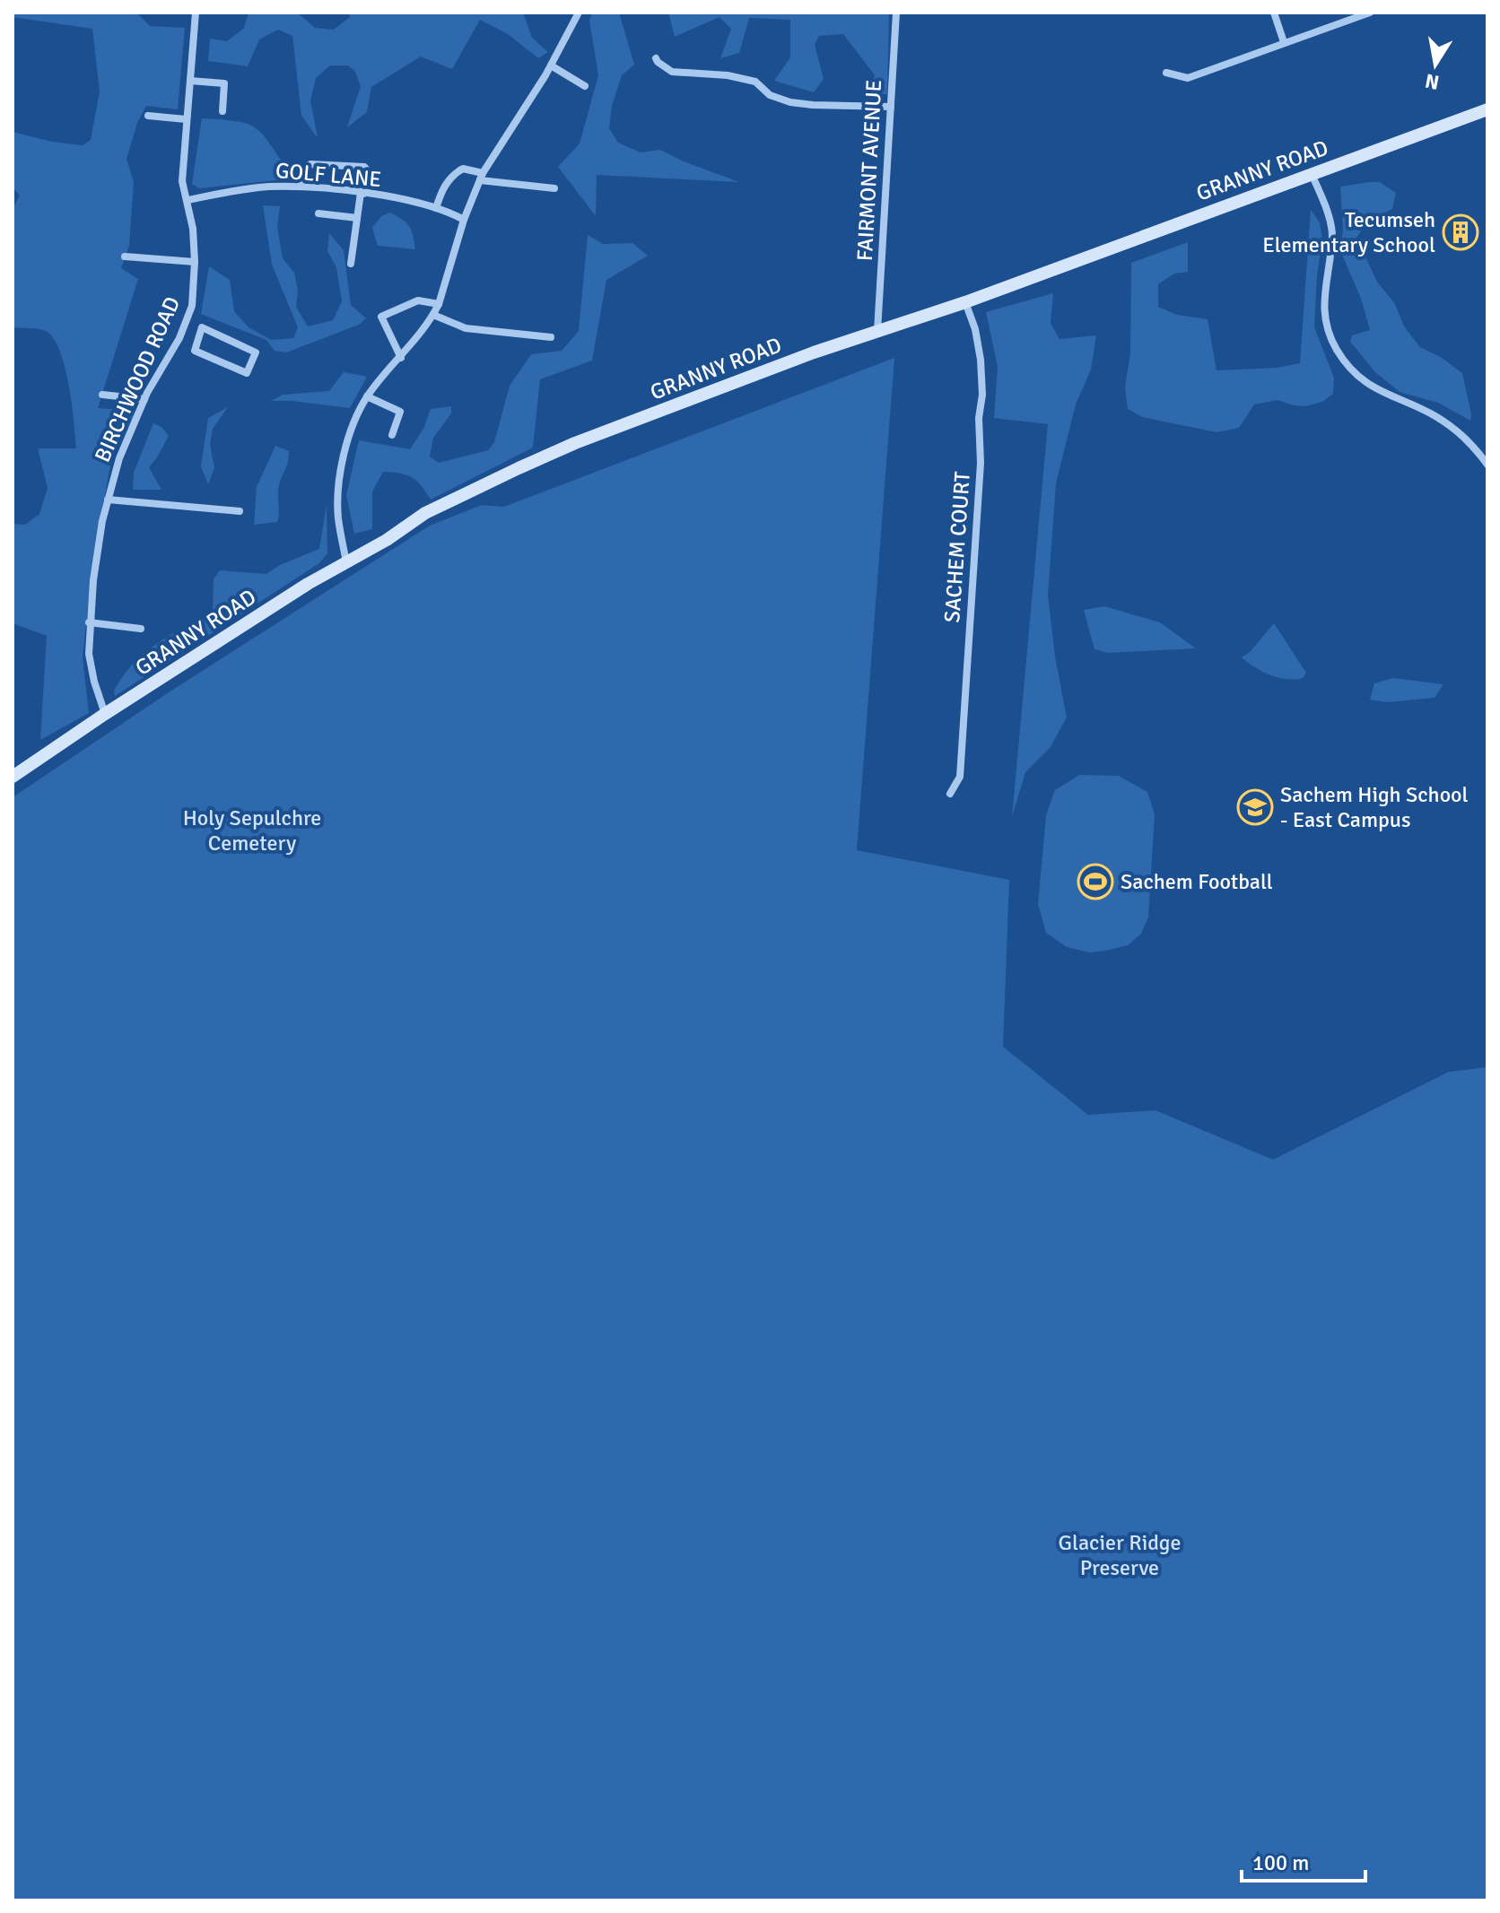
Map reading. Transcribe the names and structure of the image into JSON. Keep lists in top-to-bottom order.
{
  "streets": {
    "street": [
      "FAIRMONT AVENUE",
      "GRANNY ROAD",
      "GOLF LANE",
      "BIRCHWOOD ROAD",
      "SACHEM COURT"
    ]
  },
  "crossings": [
    ["FAIRMONT AVENUE", "GRANNY ROAD"],
    ["GRANNY ROAD", "BIRCHWOOD ROAD"],
    ["GRANNY ROAD", "SACHEM COURT"],
    ["GOLF LANE", "BIRCHWOOD ROAD"]
  ],
  "parks": ["Holy Sepulchre Cemetery", "Glacier Ridge Preserve"],
  "places": {
    "building": ["Tecumseh Elementary School"],
    "school or university": ["Sachem High School - East Campus"],
    "sports": ["Sachem Football"]
  },
  "scale_bar": "100 m",
  "north": "bottom"
}
